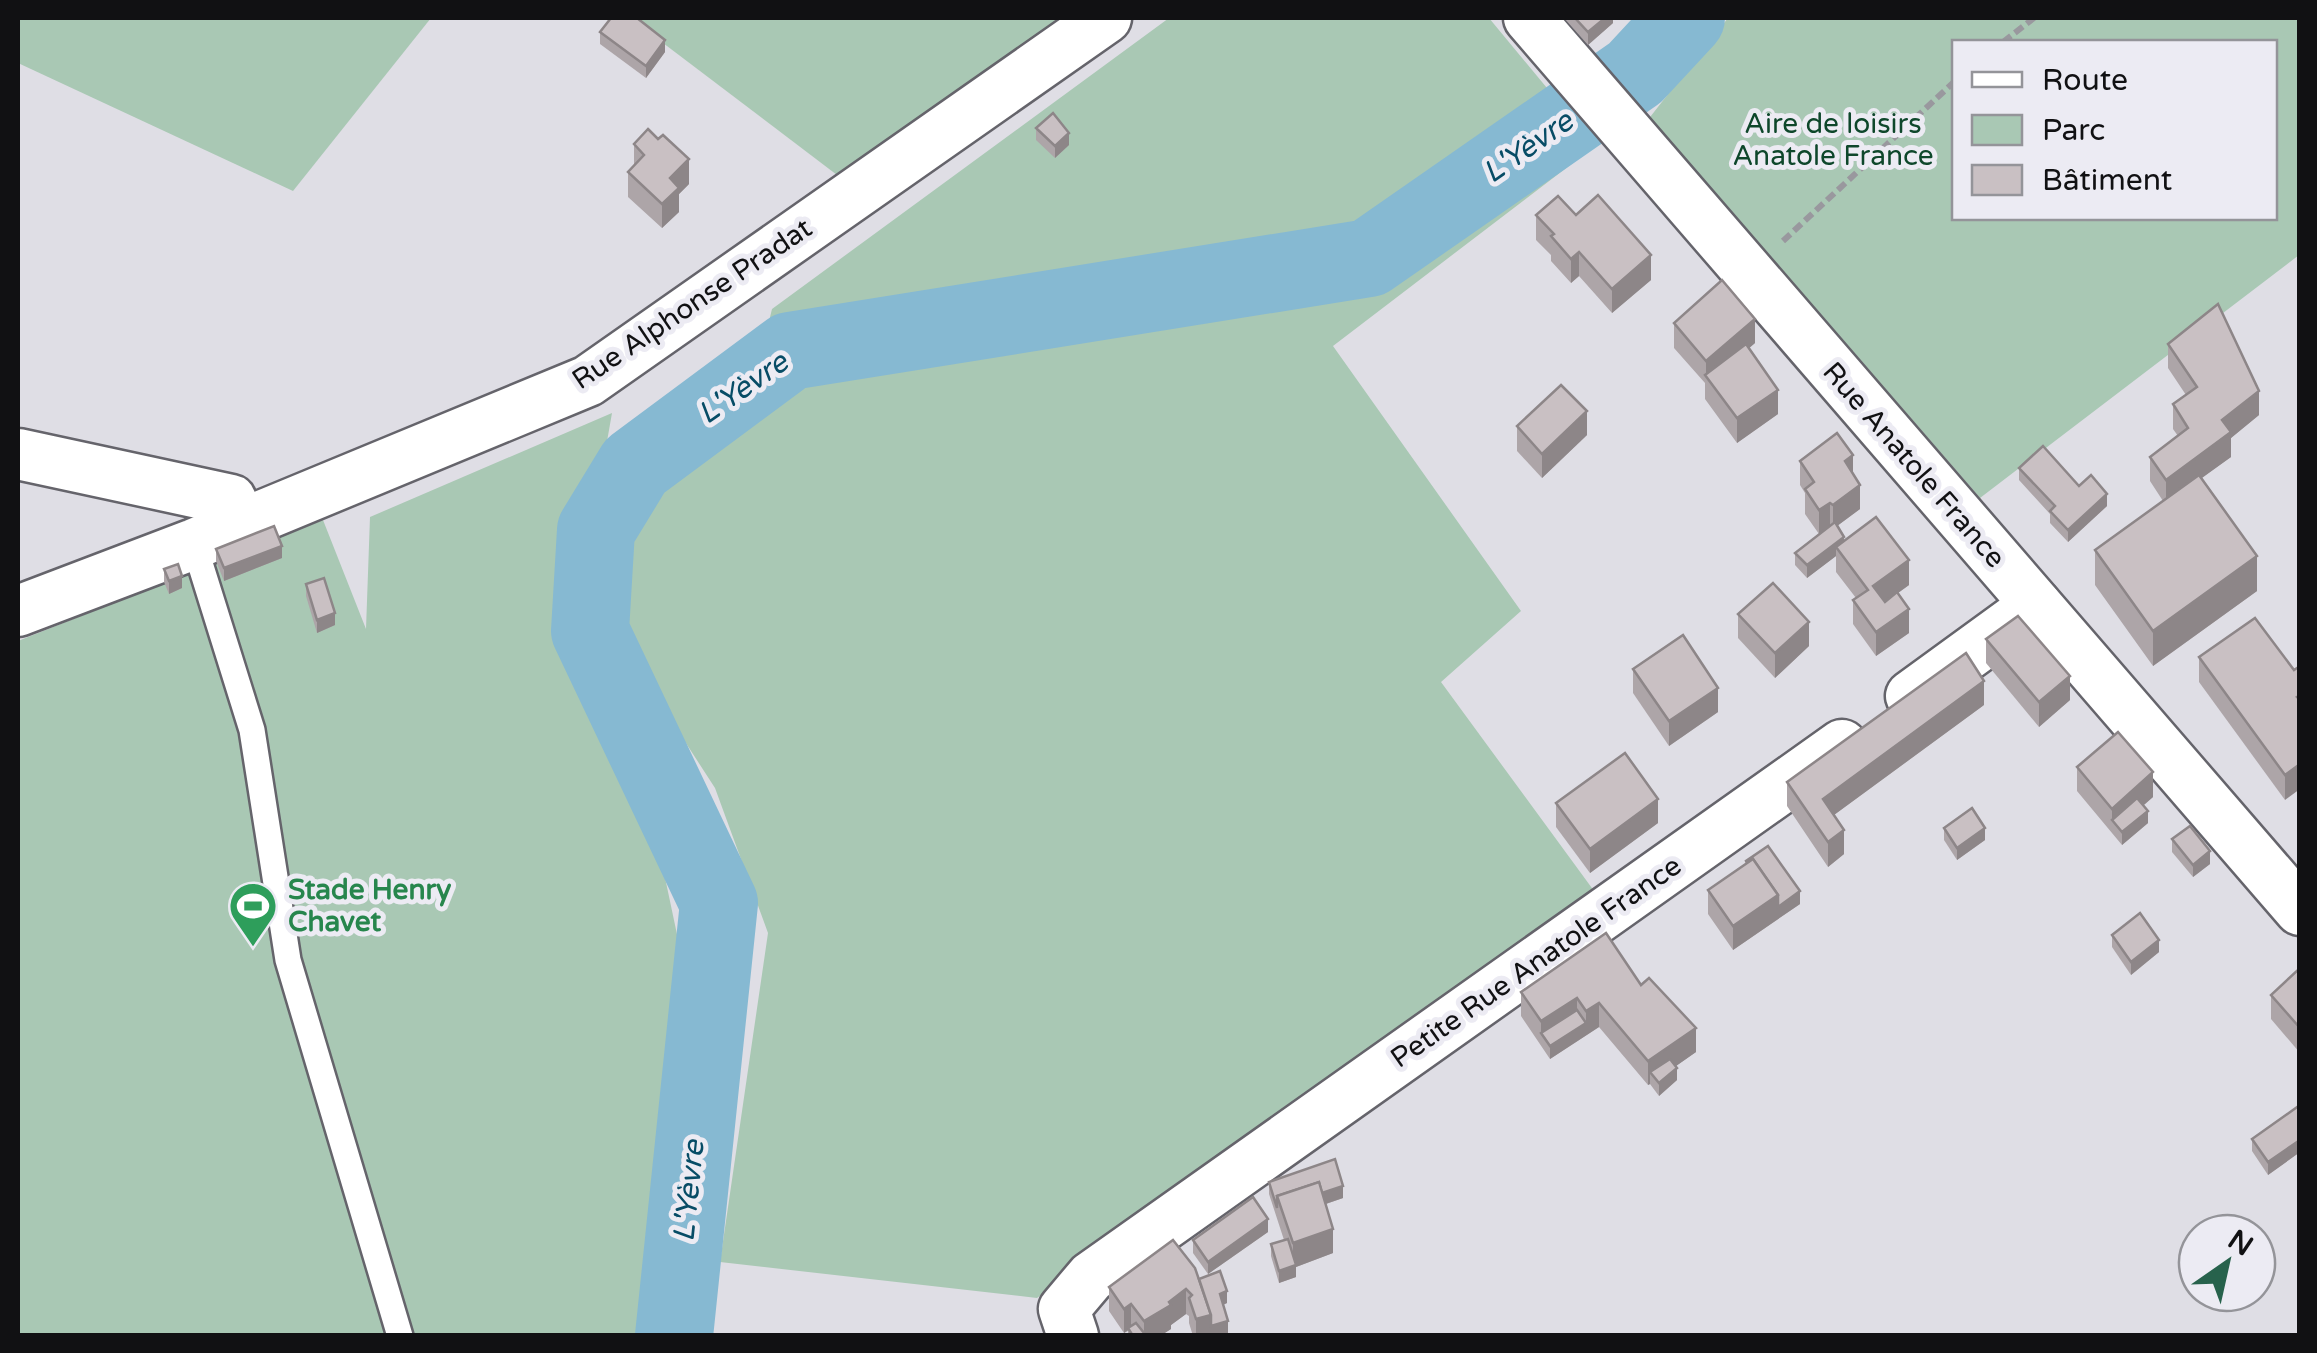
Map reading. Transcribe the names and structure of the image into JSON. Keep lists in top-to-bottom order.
{
  "streets": {
    "street": ["Rue Alphonse Pradat", "Rue Anatole France", "Petite Rue Anatole France"]
  },
  "crossings": [
    ["Rue Anatole France", "Petite Rue Anatole France"]
  ],
  "water": ["L'Yèvre"],
  "parks": ["Aire de loisirs Anatole France"],
  "places": {
    "sports": ["Stade Henry Chavet"]
  },
  "legend": ["Route", "Parc", "Bâtiment"],
  "north": "top right"
}
